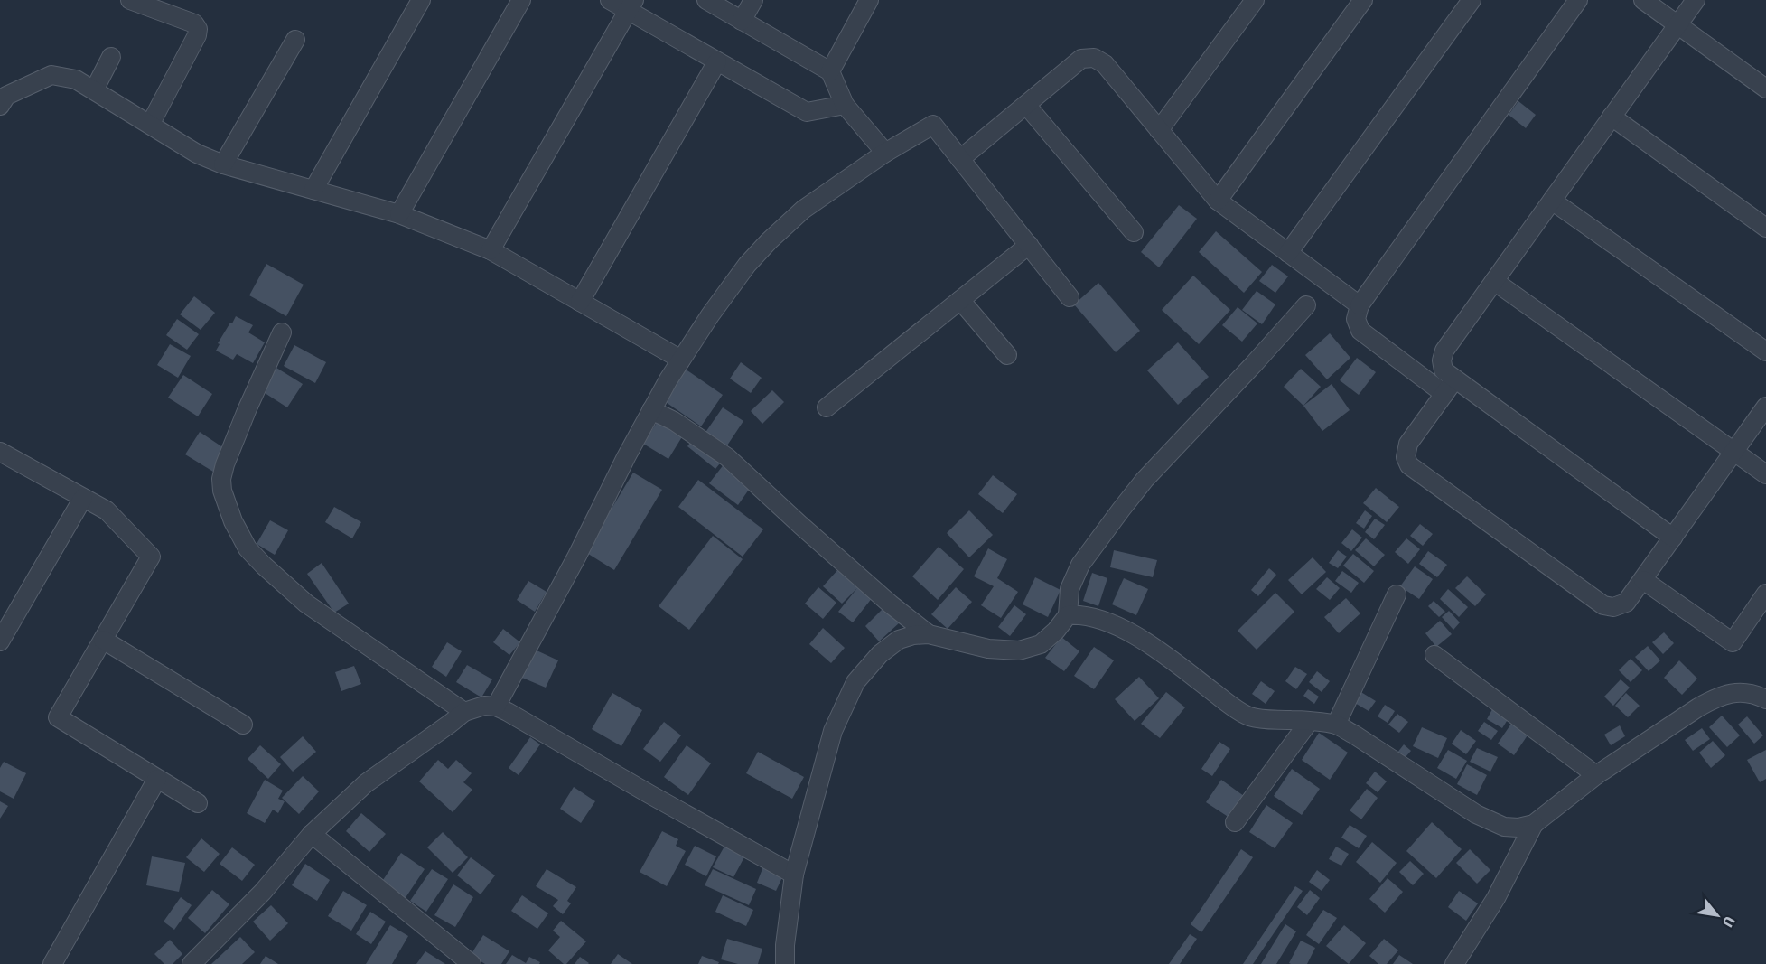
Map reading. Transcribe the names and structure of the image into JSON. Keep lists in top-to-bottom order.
{
  "north": "bottom right"
}
